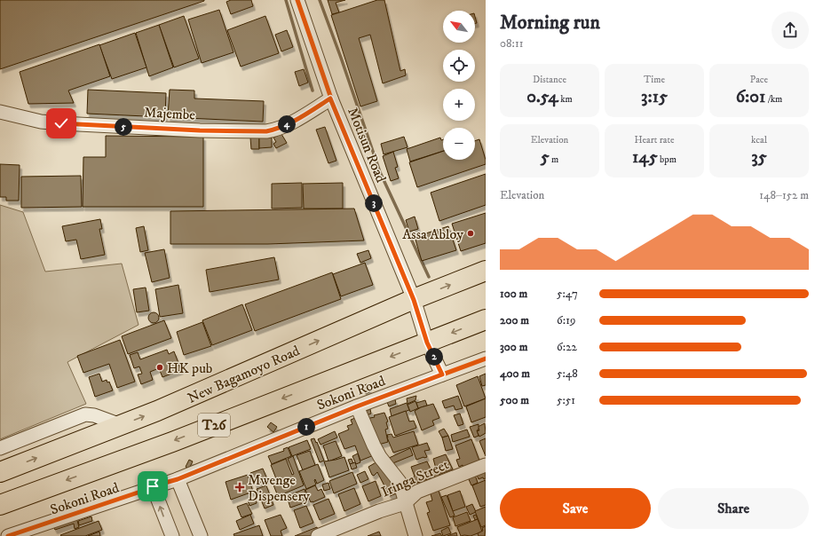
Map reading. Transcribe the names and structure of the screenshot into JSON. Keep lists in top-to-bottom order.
{
  "streets": {
    "highway": ["New Bagamoyo Road", "T26"],
    "street": [
      "Majembe",
      "Motisun Road",
      "Sokoni Road",
      "Iringa Street"
    ]
  },
  "crossings": [
    ["Majembe", "Motisun Road"],
    ["Motisun Road", "New Bagamoyo Road"],
    ["Motisun Road", "Sokoni Road"],
    ["Motisun Road", "T26"]
  ],
  "places": {
    "other": ["Assa Abloy", "HK pub"],
    "health": ["Mwenge Dispensery"]
  },
  "north": "top left",
  "page": {
    "heading": ["Morning run", "08:11"],
    "map_buttons": ["+", "−"],
    "stats": [
      ["Distance", "0.54 km"],
      ["Time", "3:15"],
      ["Pace", "6:01 /km"],
      ["Elevation", "5 m"],
      ["Heart rate", "145 bpm"],
      ["kcal", "35"]
    ],
    "pins": [
      "4",
      "5",
      "3",
      "2",
      "1"
    ],
    "chart": ["Elevation", "148–152 m"],
    "list": [
      {
        "name": "100 m",
        "note": "5:47"
      },
      {
        "name": "200 m",
        "note": "6:19"
      },
      {
        "name": "300 m",
        "note": "6:22"
      },
      {
        "name": "400 m",
        "note": "5:48"
      },
      {
        "name": "500 m",
        "note": "5:51"
      }
    ],
    "buttons": ["Save", "Share"]
  }
}
